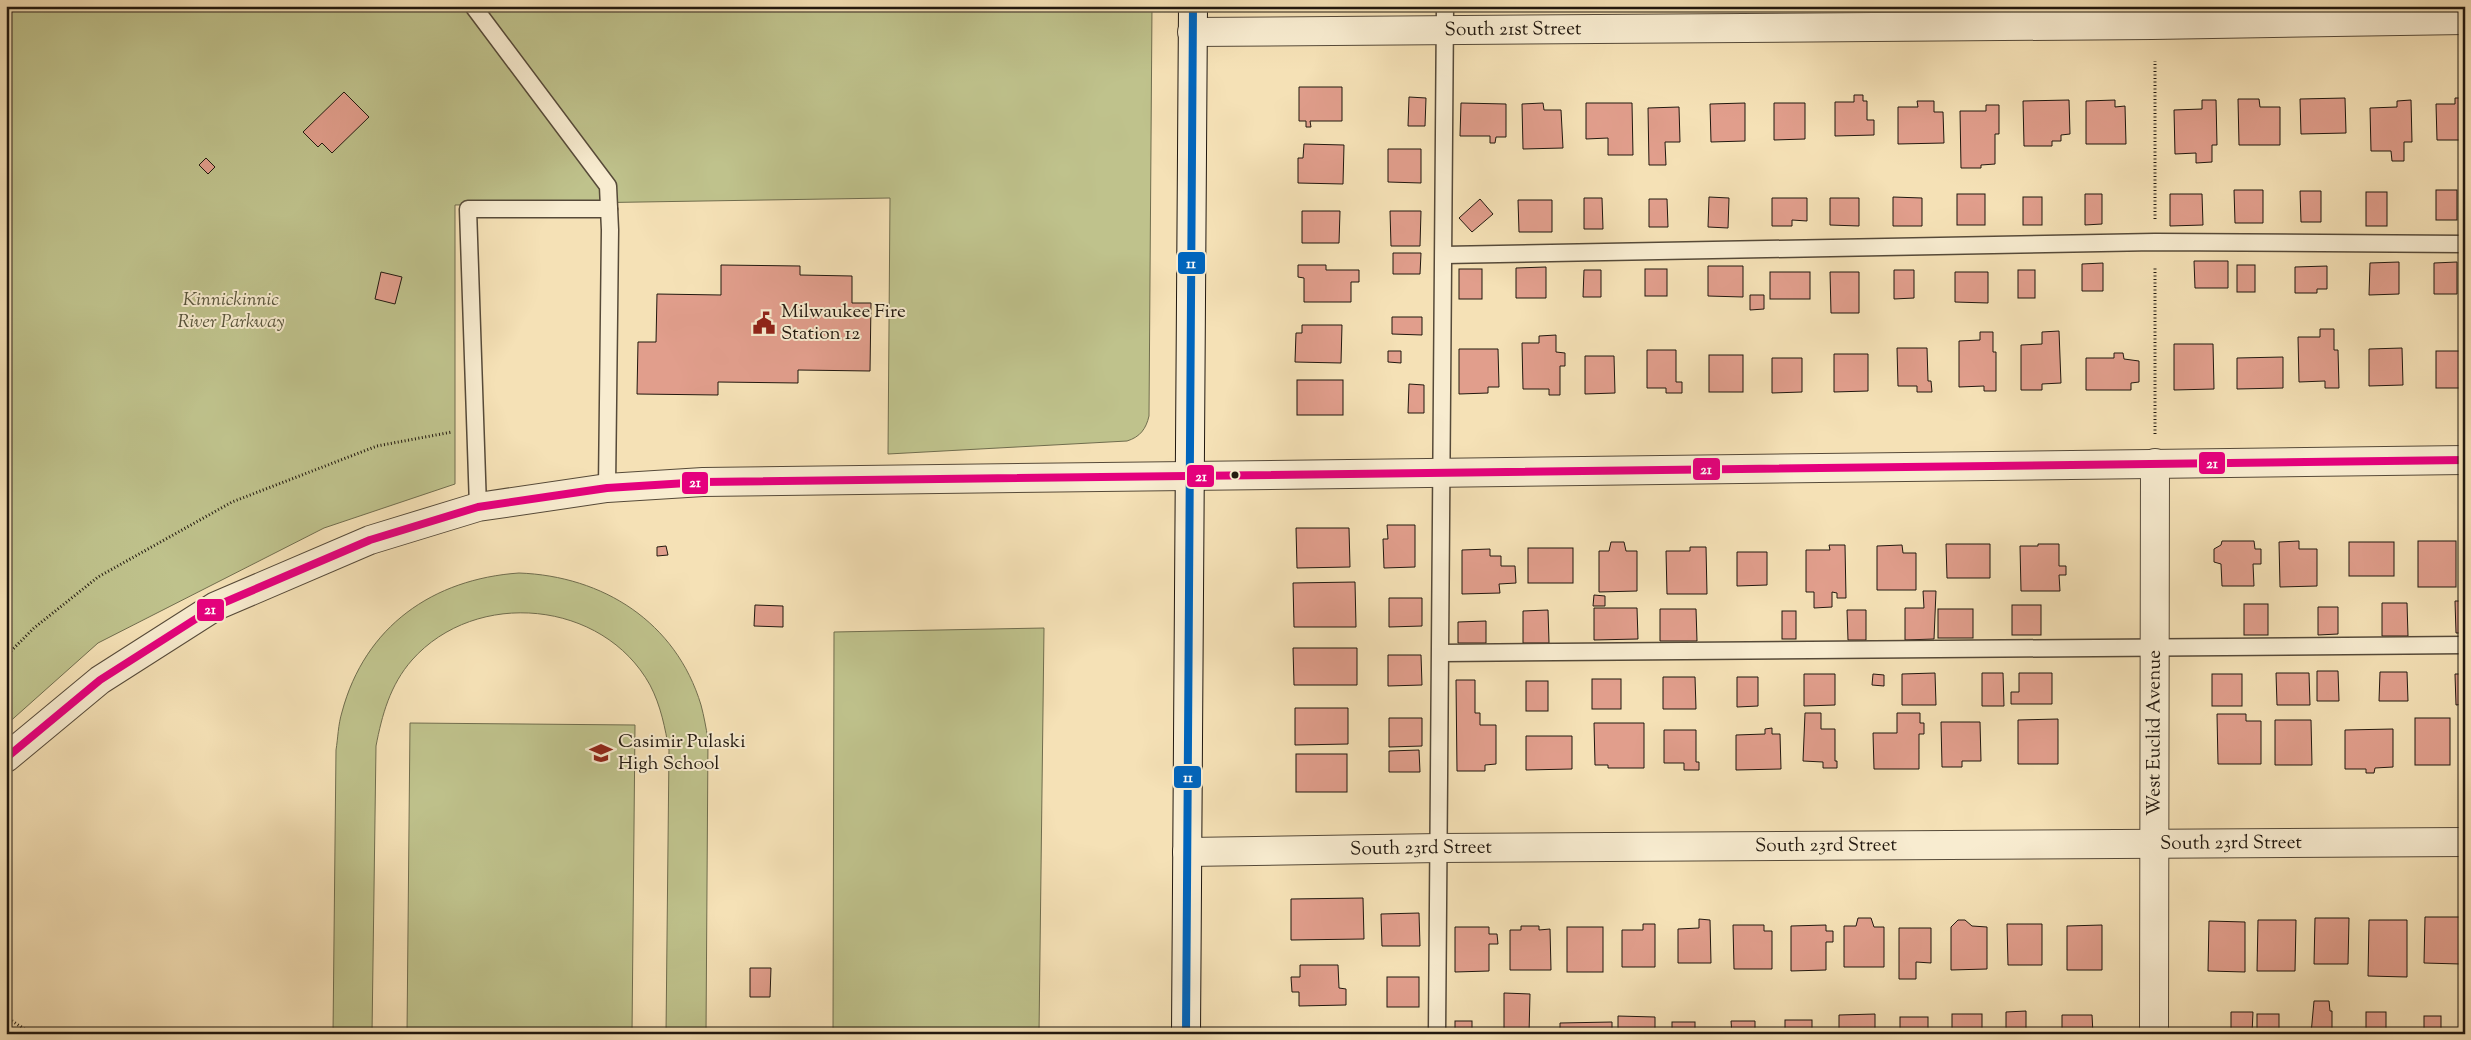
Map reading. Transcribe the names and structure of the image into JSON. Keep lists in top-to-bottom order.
{
  "streets": {
    "street": ["South 21st Street", "West Euclid Avenue", "South 23rd Street"]
  },
  "crossings": [
    ["West Euclid Avenue", "South 23rd Street"]
  ],
  "parks": ["Kinnickinnic River Parkway"],
  "places": {
    "public building": ["Milwaukee Fire Station 12"],
    "school or university": ["Casimir Pulaski High School"]
  },
  "lines": ["transit line 11", "transit line 21"]
}
